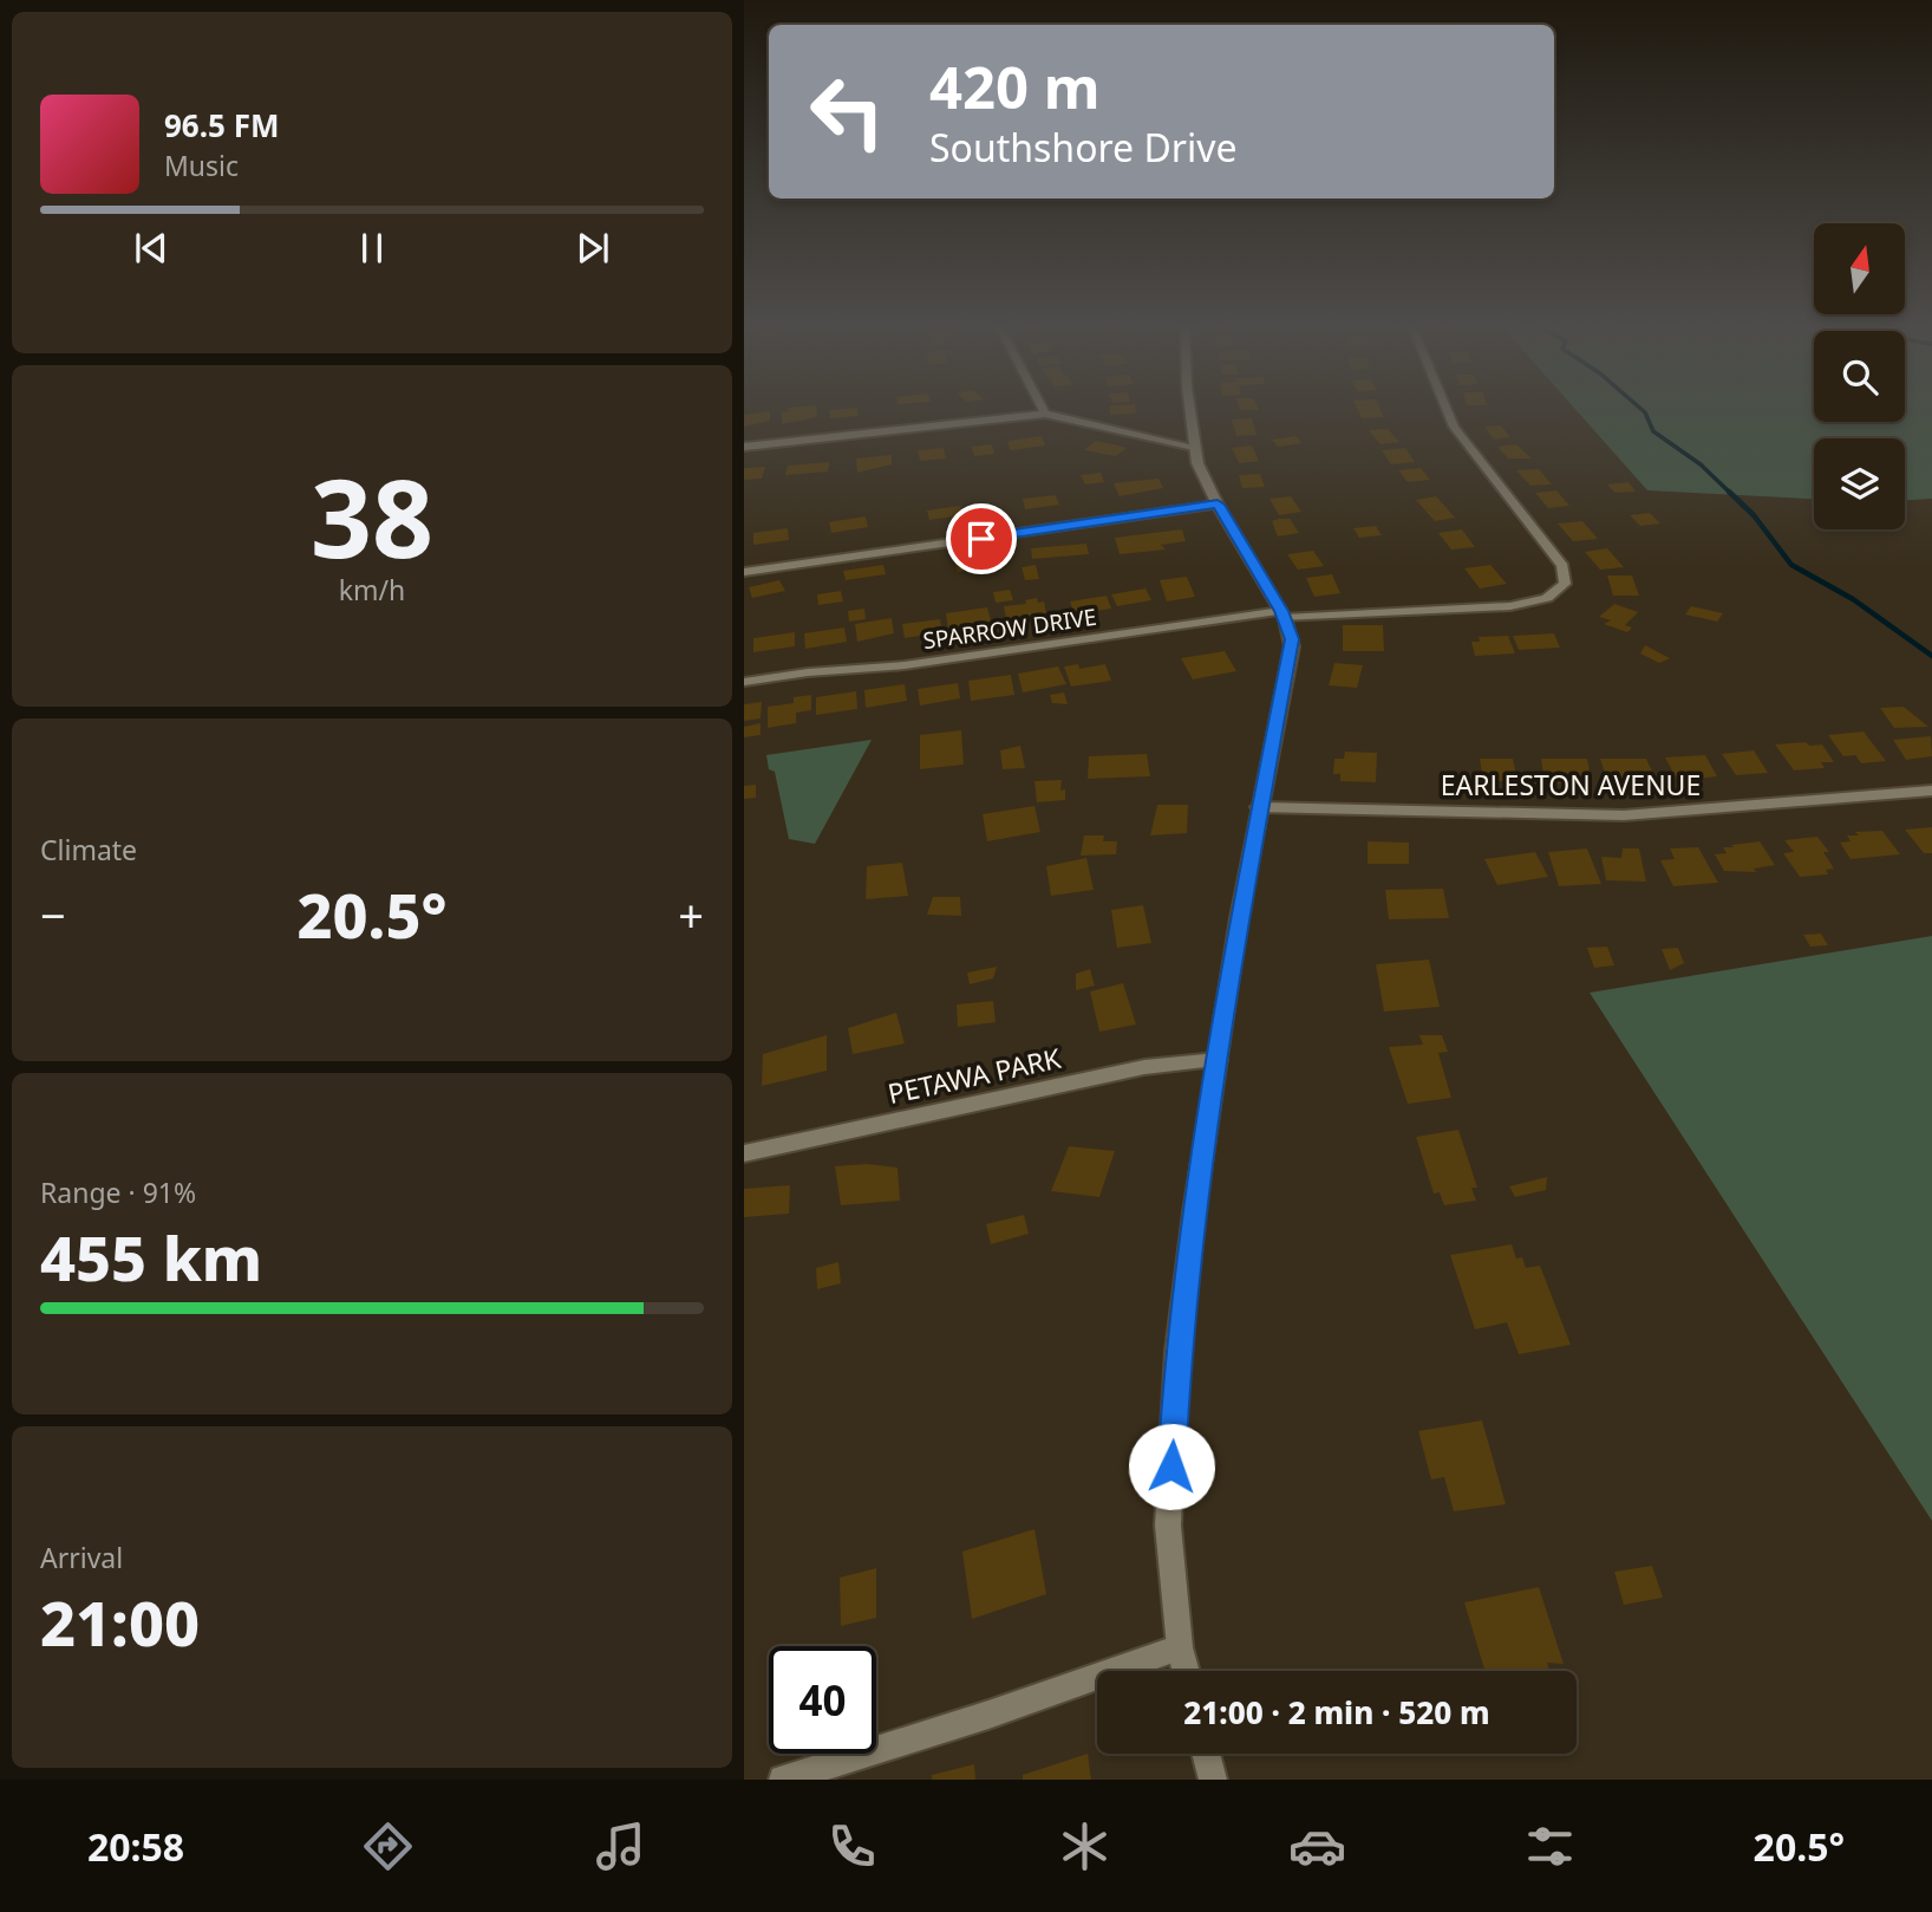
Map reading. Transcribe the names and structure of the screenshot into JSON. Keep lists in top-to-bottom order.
{
  "streets": {
    "street": ["SPARROW DRIVE", "EARLESTON AVENUE", "PETAWA PARK"]
  },
  "north": "top",
  "page": {
    "turn": ["420 m", "Southshore Drive"],
    "song": ["96.5 FM", "Music"],
    "tile": [
      ["38", "km/h"],
      "Climate",
      ["Range · 91%", "455 km"],
      ["Arrival", "21:00"]
    ],
    "heat": ["−", "20.5°", "+"],
    "limit": "40",
    "trip": "21:00 · 2 min · 520 m",
    "tabs": ["20:58", "20.5°"]
  }
}
